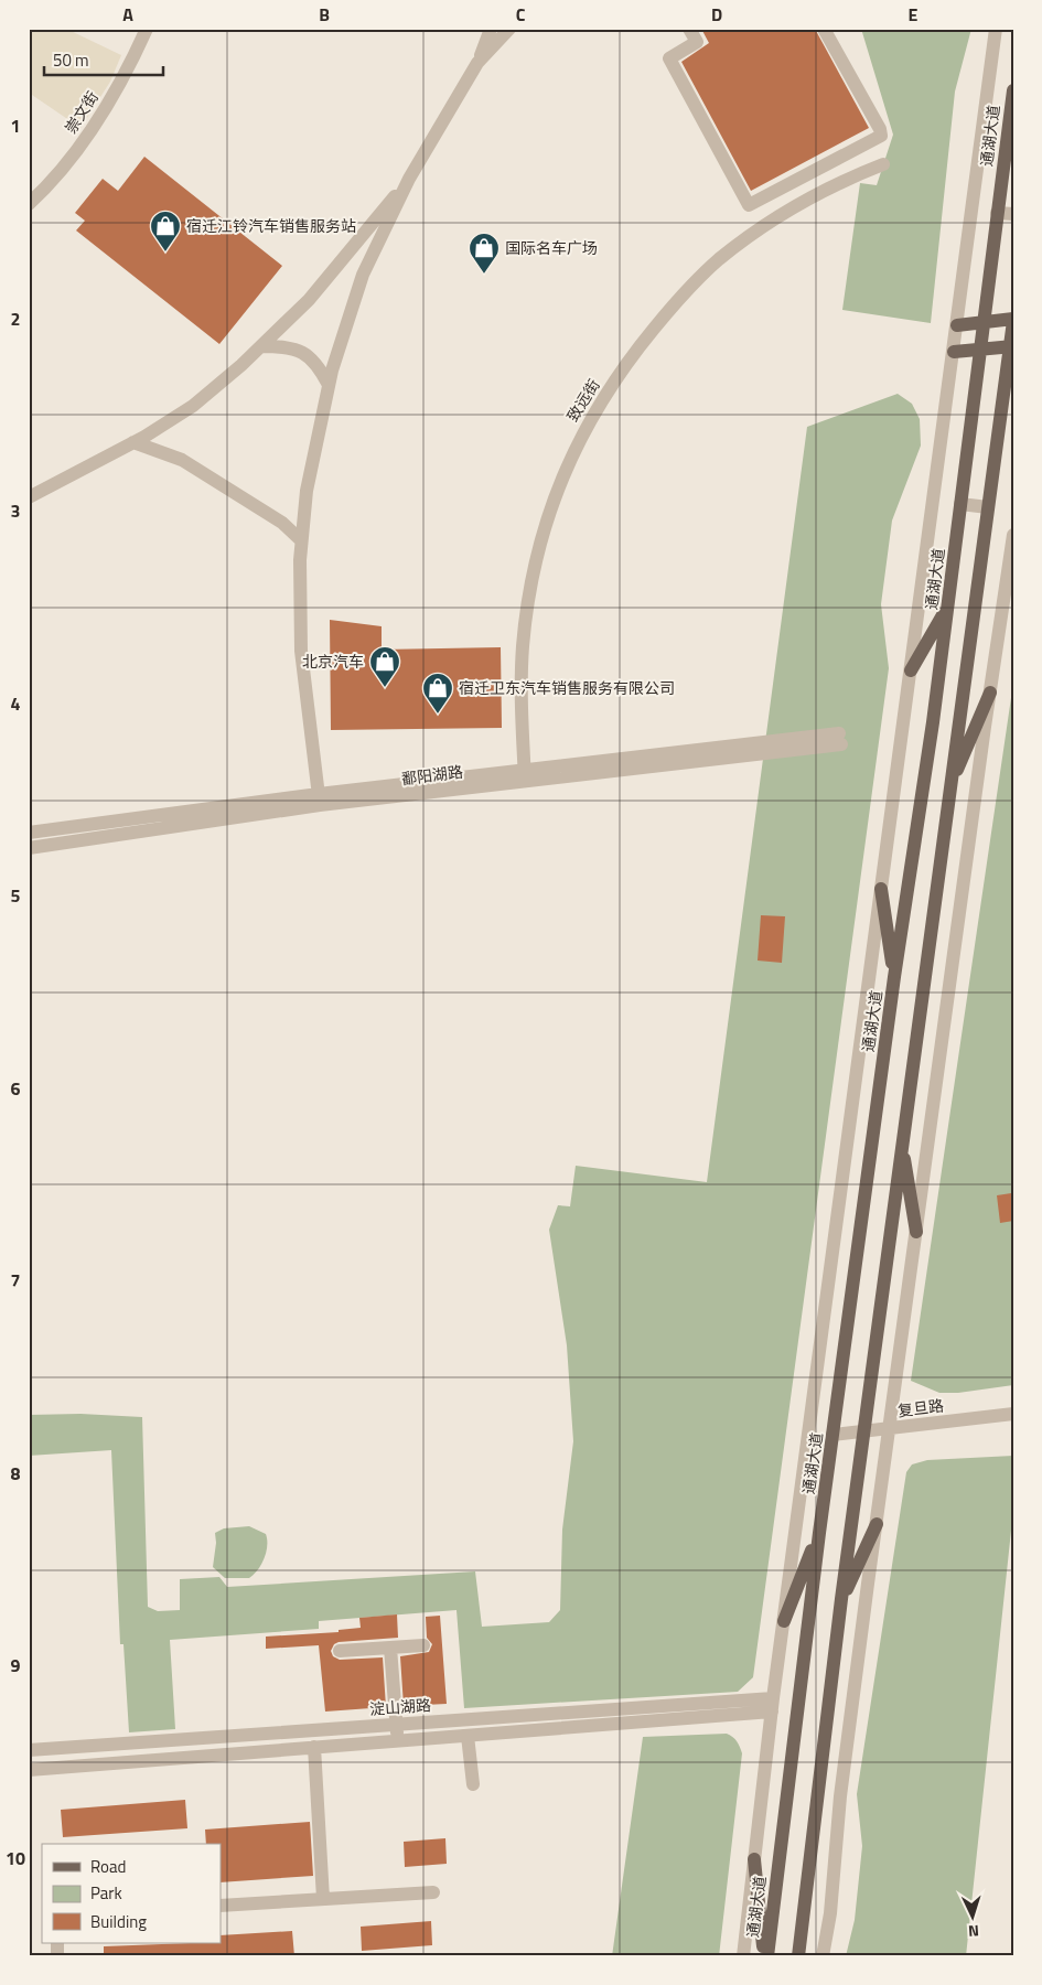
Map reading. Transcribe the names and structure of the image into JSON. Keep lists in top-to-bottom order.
{
  "streets": {
    "main road": ["通湖大道"],
    "street": [
      "崇文街",
      "致远街",
      "鄱阳湖路",
      "复旦路",
      "淀山湖路"
    ]
  },
  "crossings": [
    ["通湖大道", "复旦路"],
    ["致远街", "鄱阳湖路"]
  ],
  "places": {
    "shop": [
      "宿迁江铃汽车销售服务站",
      "国际名车广场",
      "北京汽车",
      "宿迁卫东汽车销售服务有限公司"
    ]
  },
  "legend": ["Road", "Park", "Building"],
  "scale_bar": "50 m",
  "north": "bottom",
  "grid": {
    "columns": [
      "A",
      "B",
      "C",
      "D",
      "E"
    ],
    "rows": [
      "1",
      "2",
      "3",
      "4",
      "5",
      "6",
      "7",
      "8",
      "9",
      "10"
    ]
  }
}
